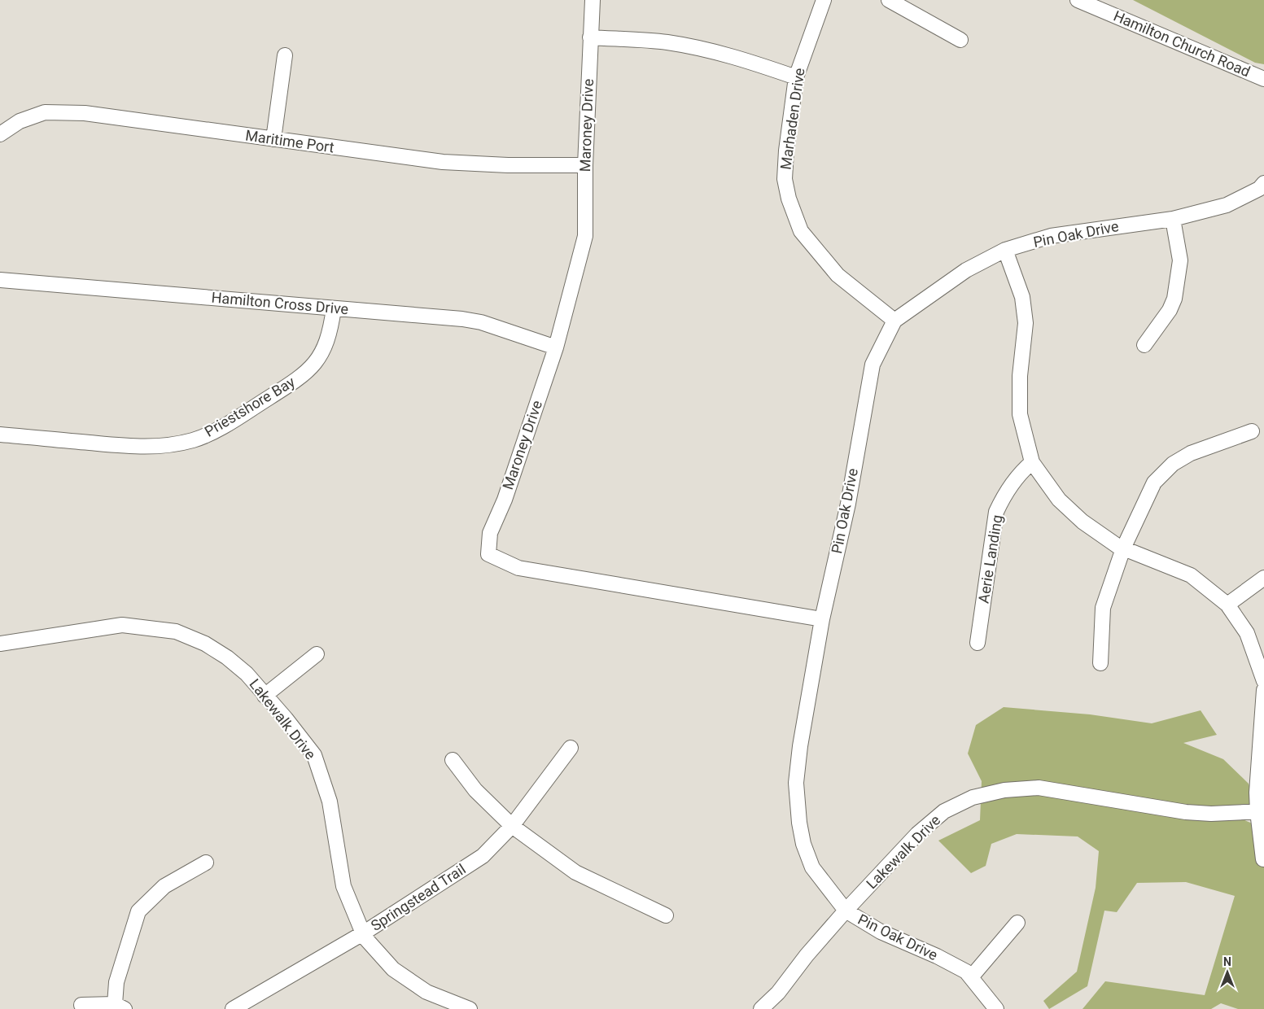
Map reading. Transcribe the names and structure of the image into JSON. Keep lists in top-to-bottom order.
{
  "streets": {
    "street": [
      "Hamilton Church Road",
      "Marhaden Drive",
      "Maroney Drive",
      "Maritime Port",
      "Pin Oak Drive",
      "Hamilton Cross Drive",
      "Priestshore Bay",
      "Aerie Landing",
      "Lakewalk Drive",
      "Springstead Trail"
    ]
  },
  "crossings": [
    ["Marhaden Drive", "Pin Oak Drive"],
    ["Maroney Drive", "Maritime Port"],
    ["Maroney Drive", "Pin Oak Drive"],
    ["Maroney Drive", "Hamilton Cross Drive"],
    ["Pin Oak Drive", "Lakewalk Drive"],
    ["Hamilton Cross Drive", "Priestshore Bay"],
    ["Lakewalk Drive", "Springstead Trail"]
  ],
  "north": "top"
}
